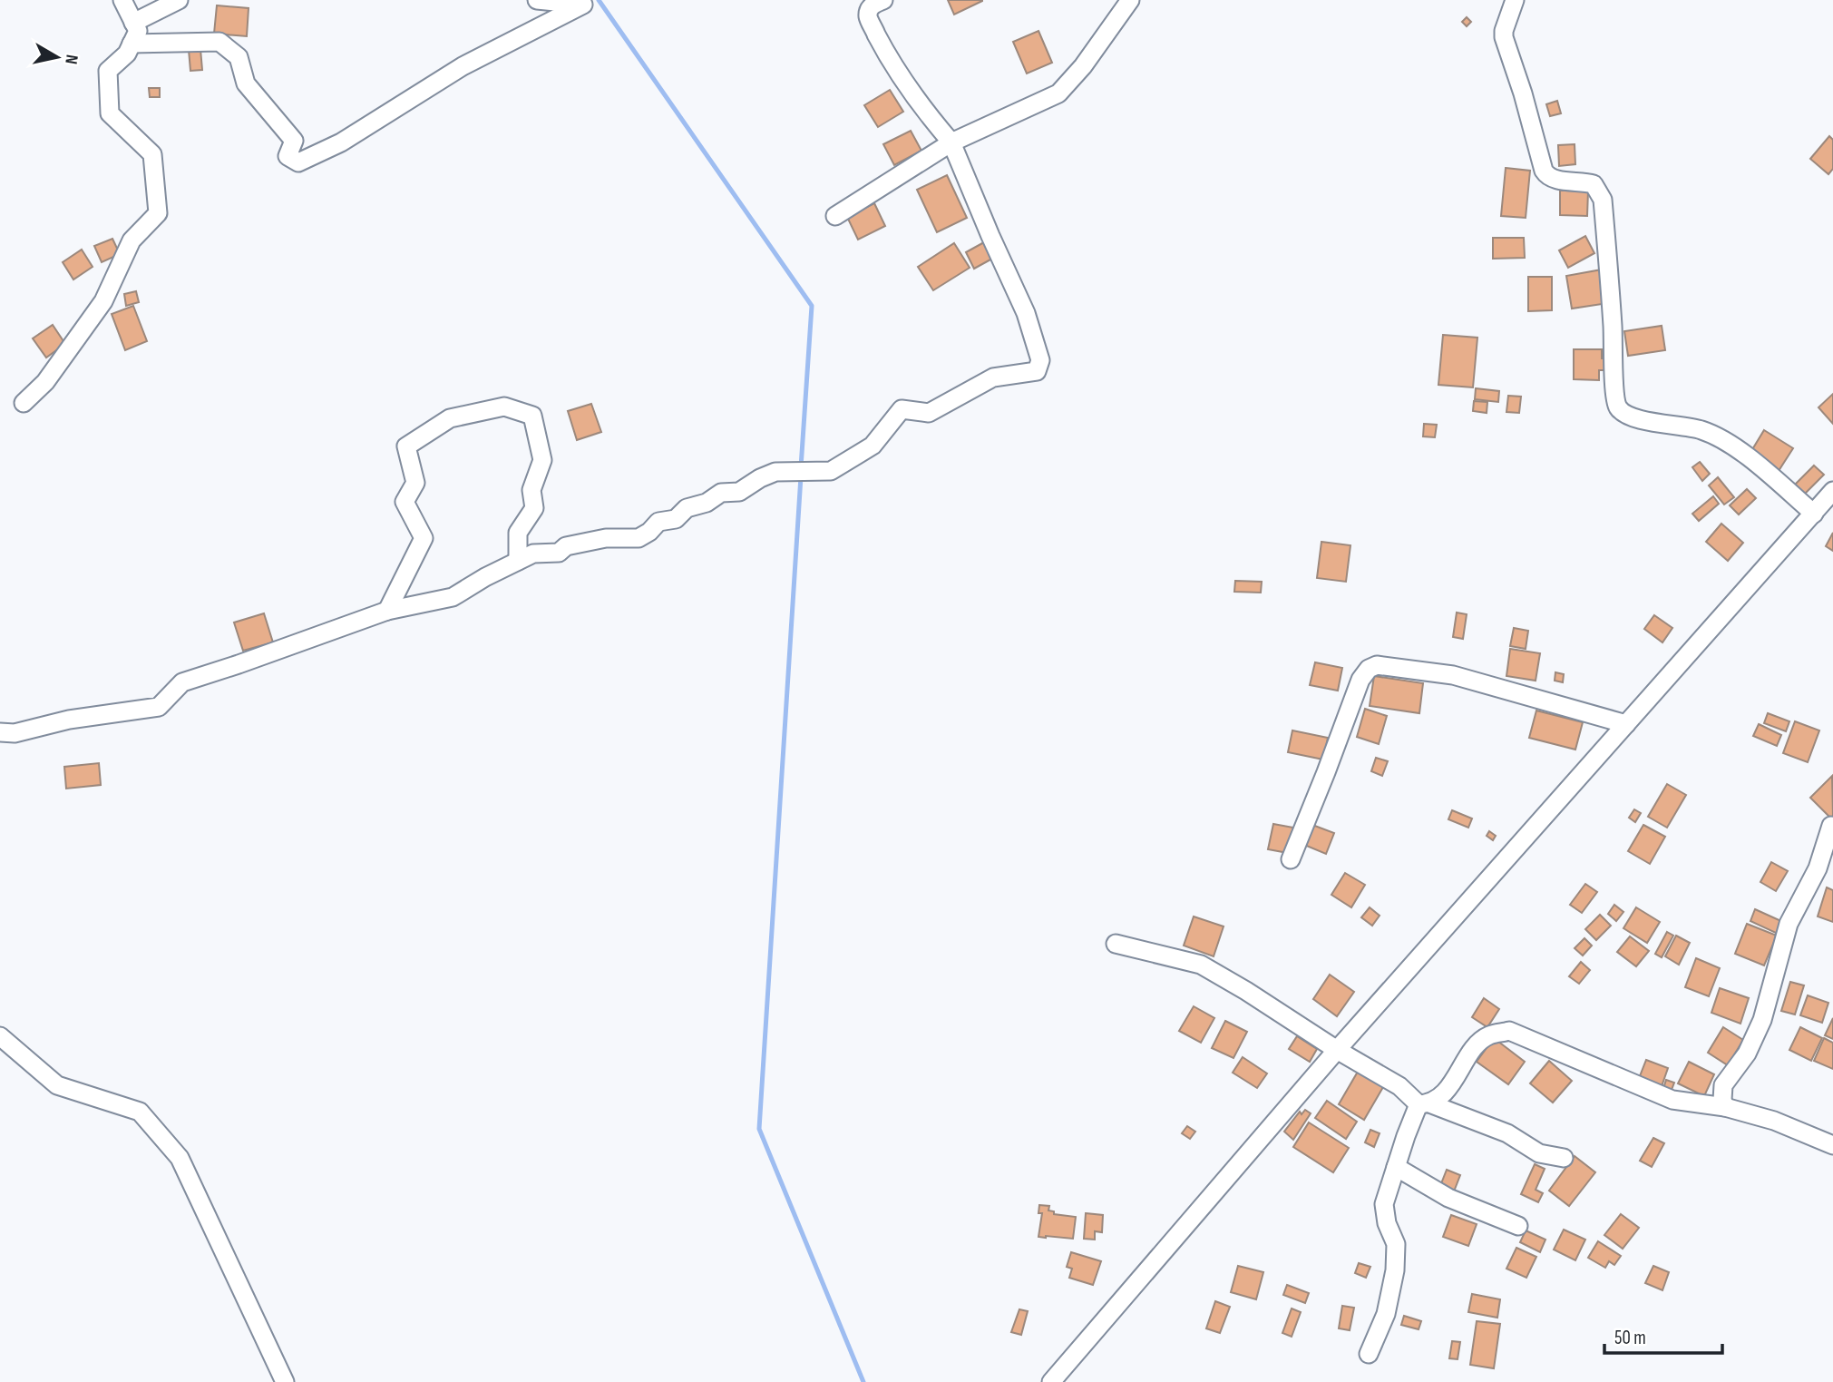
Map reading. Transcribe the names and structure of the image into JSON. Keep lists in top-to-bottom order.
{
  "scale_bar": "50 m",
  "north": "right"
}
